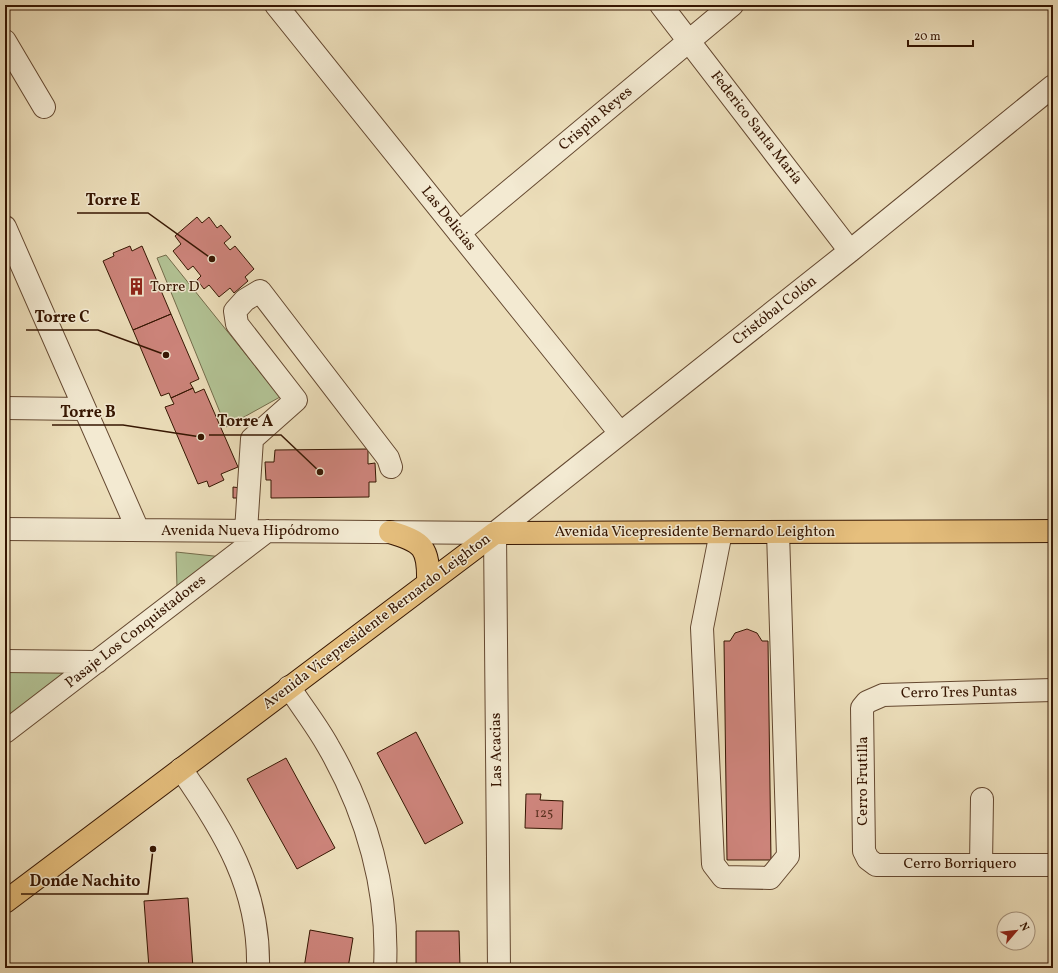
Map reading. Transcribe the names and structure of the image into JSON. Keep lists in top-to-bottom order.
{
  "streets": {
    "main road": ["Avenida Vicepresidente Bernardo Leighton"],
    "street": [
      "Crispin Reyes",
      "Federico Santa María",
      "Las Delicias",
      "Cristóbal Colón",
      "Avenida Nueva Hipódromo",
      "Pasaje Los Conquistadores",
      "Cerro Tres Puntas",
      "Las Acacias",
      "Cerro Frutilla",
      "Cerro Borriquero"
    ]
  },
  "crossings": [
    ["Crispin Reyes", "Federico Santa María"],
    ["Crispin Reyes", "Las Delicias"],
    ["Federico Santa María", "Cristóbal Colón"],
    ["Las Delicias", "Cristóbal Colón"],
    ["Cristóbal Colón", "Avenida Nueva Hipódromo"],
    ["Cristóbal Colón", "Avenida Vicepresidente Bernardo Leighton"],
    ["Cristóbal Colón", "Las Acacias"],
    ["Avenida Nueva Hipódromo", "Avenida Vicepresidente Bernardo Leighton"],
    ["Avenida Nueva Hipódromo", "Pasaje Los Conquistadores"],
    ["Avenida Nueva Hipódromo", "Las Acacias"],
    ["Avenida Vicepresidente Bernardo Leighton", "Las Acacias"],
    ["Cerro Tres Puntas", "Cerro Frutilla"],
    ["Cerro Frutilla", "Cerro Borriquero"]
  ],
  "places": {
    "other": [
      "Torre E",
      "Torre C",
      "Torre B",
      "Torre A",
      "Donde Nachito"
    ],
    "building": ["Torre D"]
  },
  "house_numbers": ["125"],
  "scale_bar": "20 m",
  "north": "top right"
}
